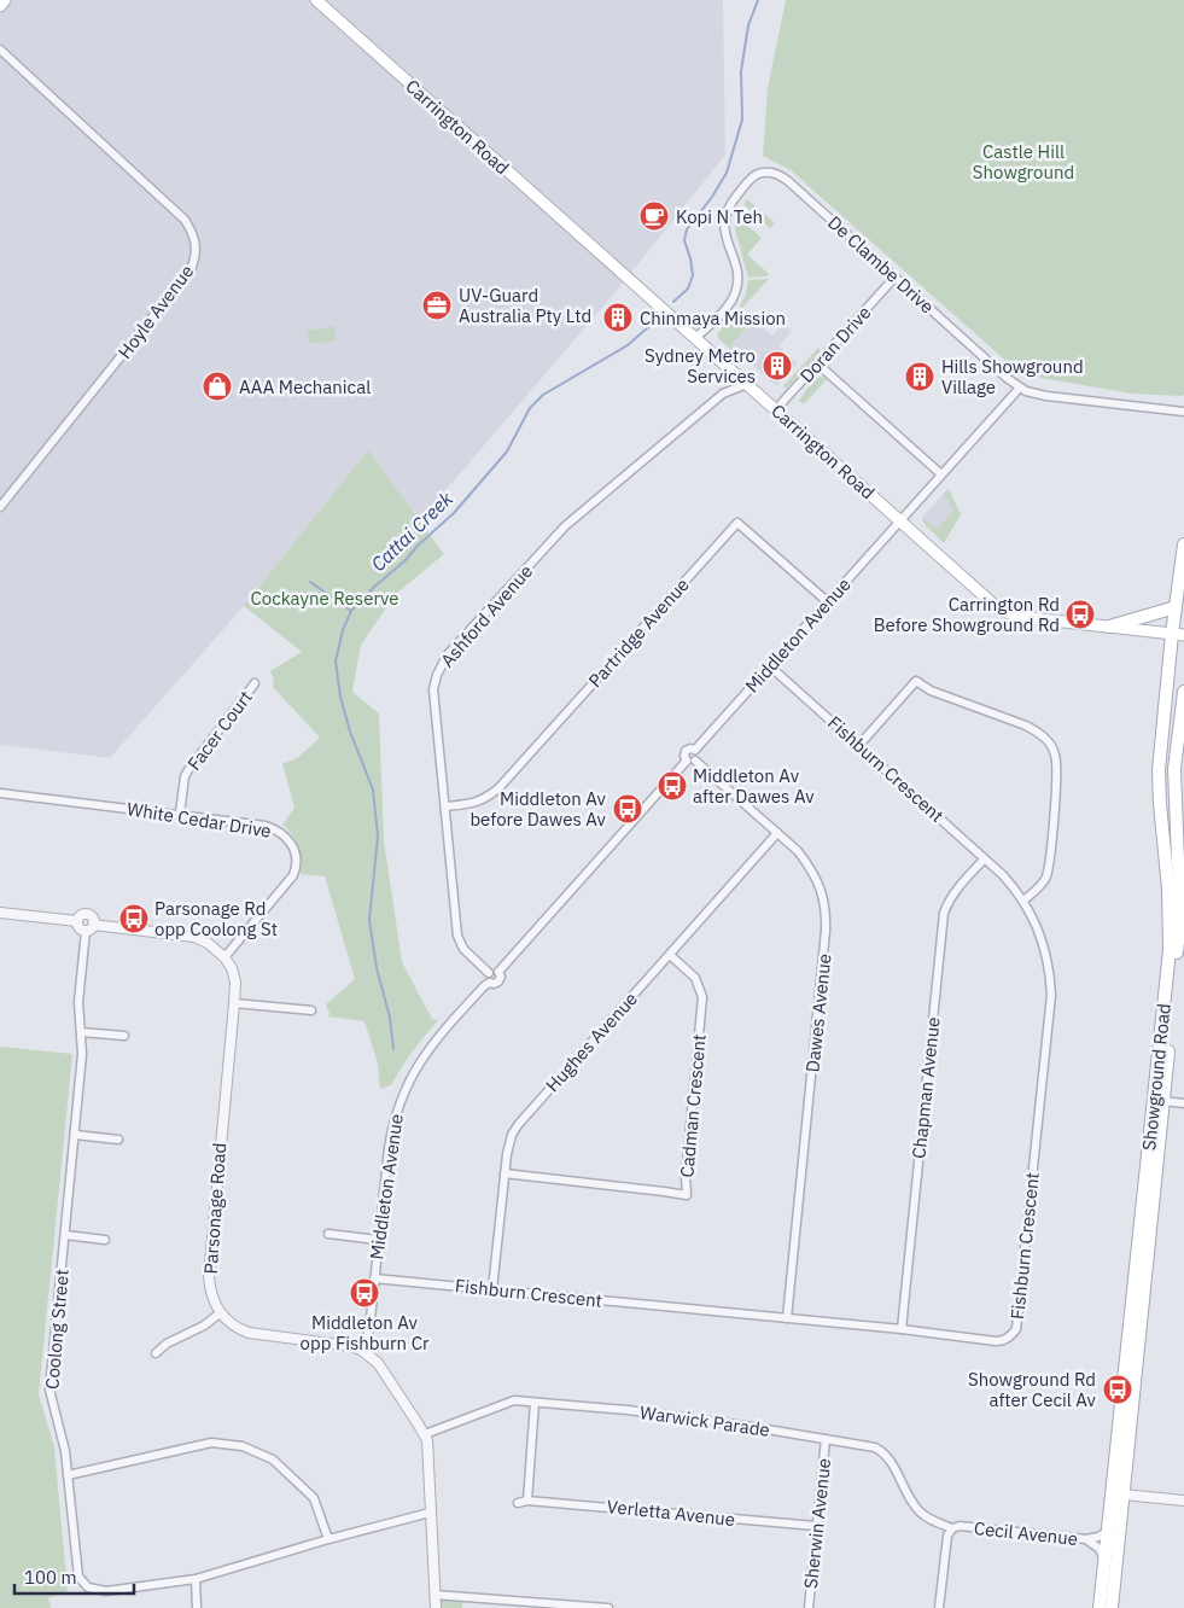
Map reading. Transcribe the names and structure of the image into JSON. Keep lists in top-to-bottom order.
{
  "streets": {
    "main road": ["Carrington Road", "Showground Road"],
    "street": [
      "De Clambe Drive",
      "Hoyle Avenue",
      "Doran Drive",
      "Ashford Avenue",
      "Partridge Avenue",
      "Middleton Avenue",
      "Facer Court",
      "Fishburn Crescent",
      "White Cedar Drive",
      "Dawes Avenue",
      "Hughes Avenue",
      "Chapman Avenue",
      "Cadman Crescent",
      "Parsonage Road",
      "Coolong Street",
      "Warwick Parade",
      "Verletta Avenue",
      "Sherwin Avenue",
      "Cecil Avenue"
    ]
  },
  "crossings": [
    ["Carrington Road", "De Clambe Drive"],
    ["Carrington Road", "Doran Drive"],
    ["Carrington Road", "Ashford Avenue"],
    ["Carrington Road", "Middleton Avenue"],
    ["Carrington Road", "Showground Road"],
    ["De Clambe Drive", "Doran Drive"],
    ["De Clambe Drive", "Middleton Avenue"],
    ["Ashford Avenue", "Partridge Avenue"],
    ["Ashford Avenue", "Middleton Avenue"],
    ["Partridge Avenue", "Middleton Avenue"],
    ["Middleton Avenue", "Fishburn Crescent"],
    ["Middleton Avenue", "Dawes Avenue"],
    ["Facer Court", "White Cedar Drive"],
    ["Fishburn Crescent", "Dawes Avenue"],
    ["Fishburn Crescent", "Hughes Avenue"],
    ["Fishburn Crescent", "Chapman Avenue"],
    ["White Cedar Drive", "Parsonage Road"],
    ["Dawes Avenue", "Hughes Avenue"],
    ["Hughes Avenue", "Cadman Crescent"],
    ["Showground Road", "Cecil Avenue"],
    ["Warwick Parade", "Sherwin Avenue"],
    ["Warwick Parade", "Cecil Avenue"],
    ["Verletta Avenue", "Sherwin Avenue"]
  ],
  "water": ["Cattai Creek"],
  "parks": ["Castle Hill Showground", "Cockayne Reserve"],
  "places": {
    "cafe": ["Kopi N Teh"],
    "office": ["UV-Guard Australia Pty Ltd"],
    "building": ["Chinmaya Mission", "Sydney Metro Services", "Hills Showground Village"],
    "shop": ["AAA Mechanical"],
    "bus stop": [
      "Carrington Rd Before Showground Rd",
      "Middleton Av after Dawes Av",
      "Middleton Av before Dawes Av",
      "Parsonage Rd opp Coolong St",
      "Middleton Av opp Fishburn Cr",
      "Showground Rd after Cecil Av"
    ]
  },
  "scale_bar": "100 m"
}
